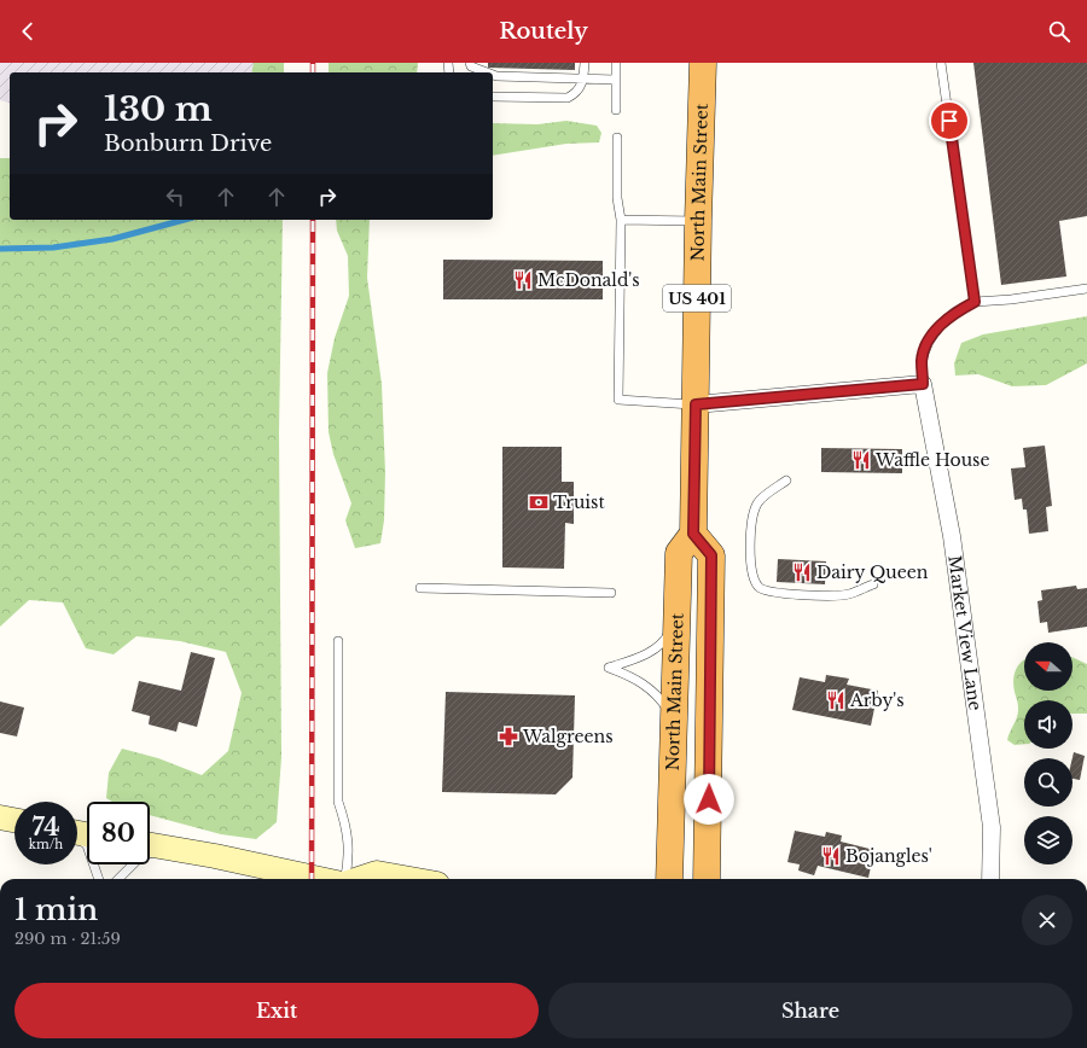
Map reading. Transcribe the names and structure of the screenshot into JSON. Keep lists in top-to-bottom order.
{
  "streets": {
    "highway": ["North Main Street", "US 401"],
    "street": ["Market View Lane"]
  },
  "places": {
    "restaurant": [
      "McDonald's",
      "Waffle House",
      "Dairy Queen",
      "Arby's",
      "Bojangles'"
    ],
    "bank": ["Truist"],
    "pharmacy": ["Walgreens"]
  },
  "north": "left",
  "page": {
    "header": "Routely",
    "turn": ["130 m", "Bonburn Drive"],
    "speed": "74 km/h",
    "limit": "80",
    "heading": ["1 min", "290 m · 21:59"],
    "buttons": ["Exit", "Share"]
  }
}
